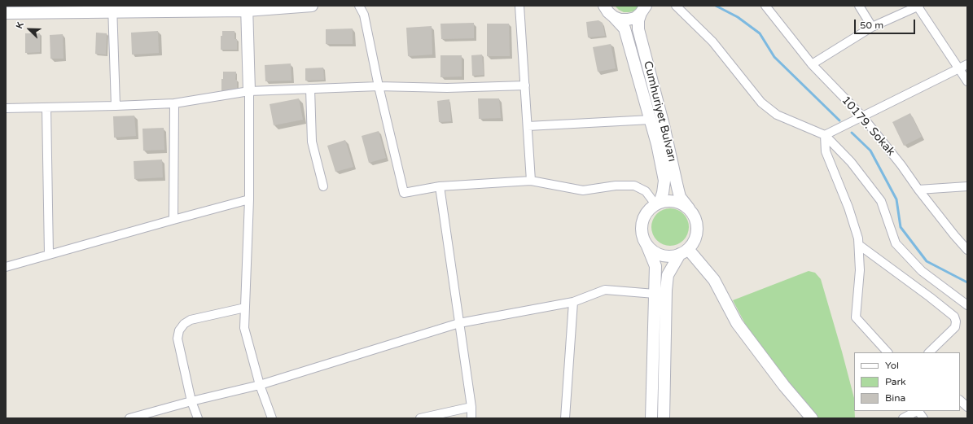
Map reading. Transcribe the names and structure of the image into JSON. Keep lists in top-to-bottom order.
{
  "streets": {
    "main road": ["Cumhuriyet Bulvarı"],
    "street": ["10179. Sokak"]
  },
  "legend": ["Yol", "Park", "Bina"],
  "scale_bar": "50 m",
  "north": "top left"
}
